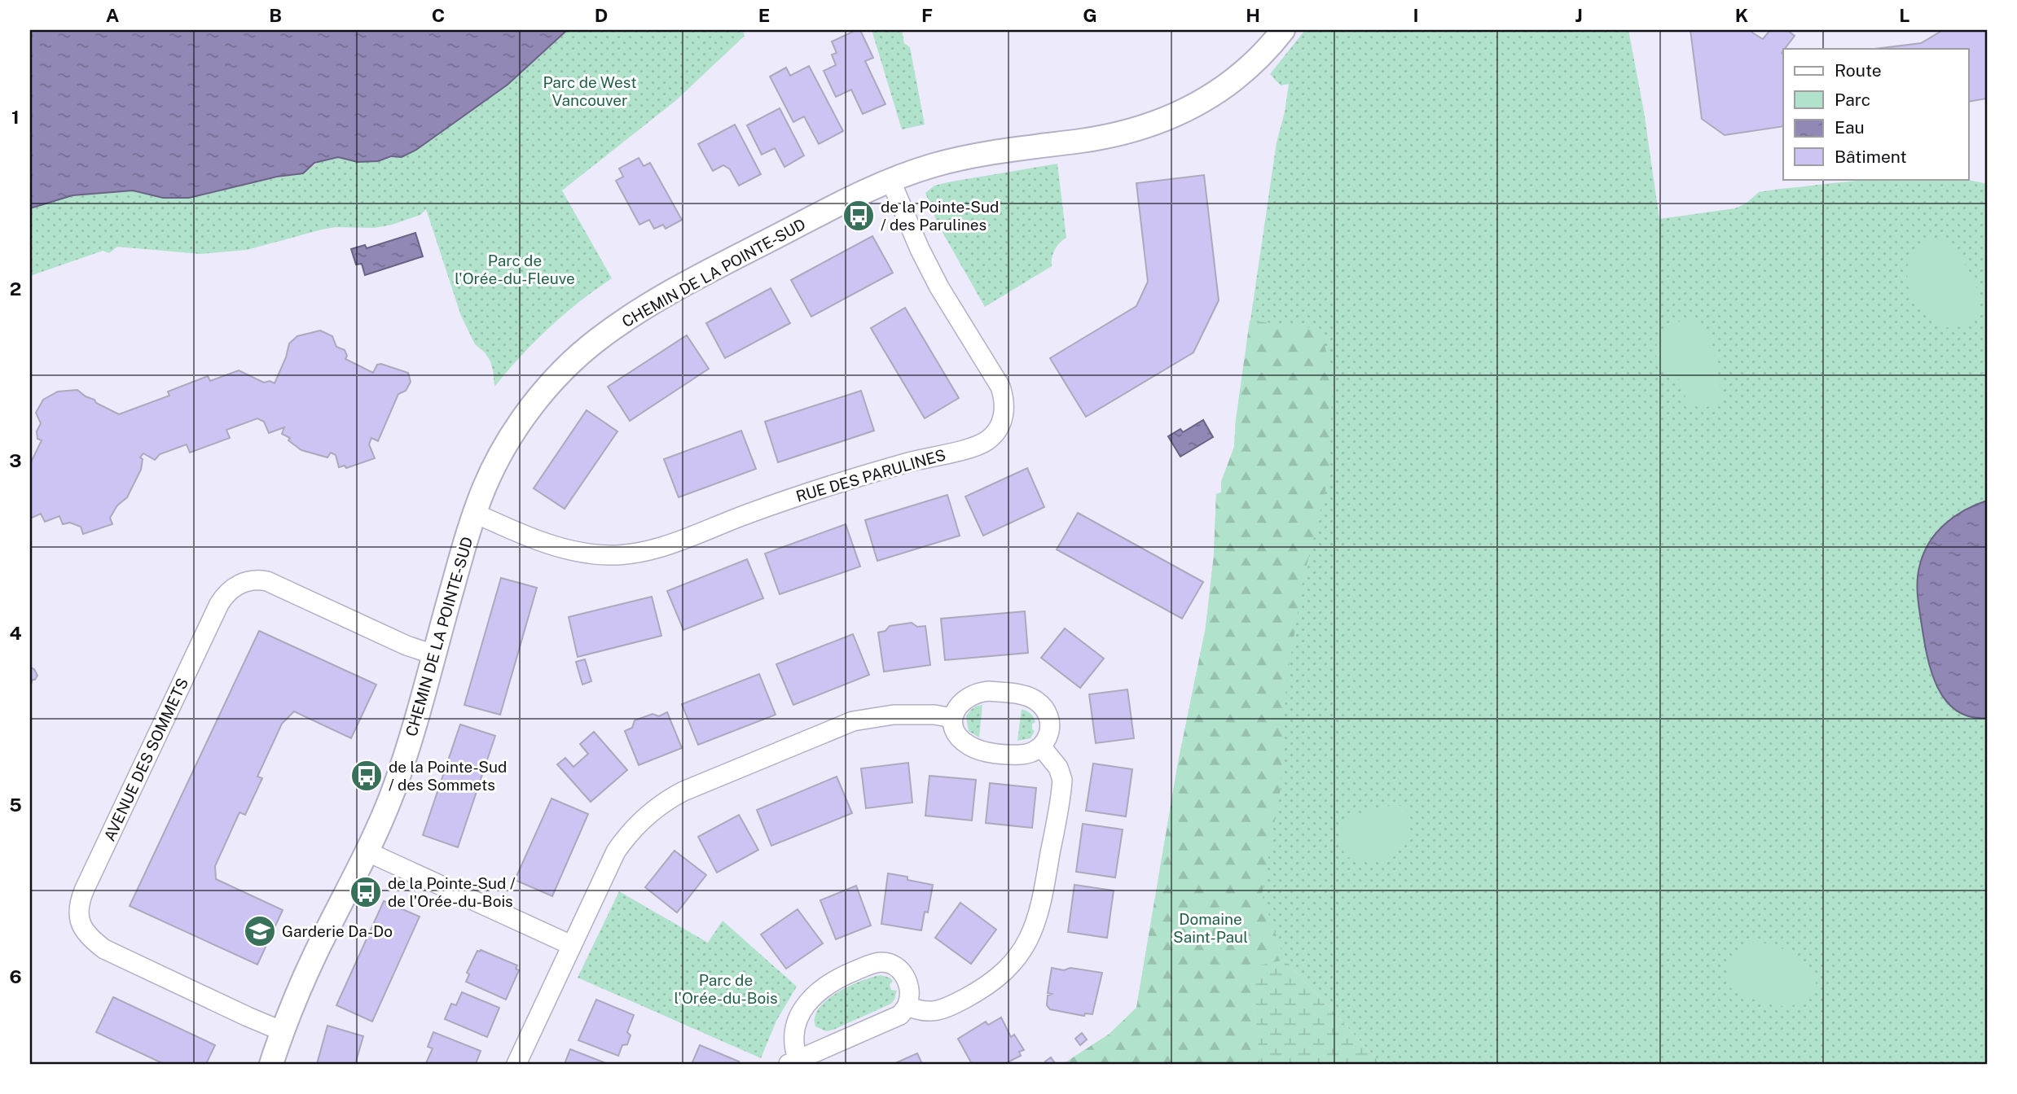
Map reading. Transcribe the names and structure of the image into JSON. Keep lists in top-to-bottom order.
{
  "streets": {
    "street": ["CHEMIN DE LA POINTE-SUD", "RUE DES PARULINES", "AVENUE DES SOMMETS"]
  },
  "crossings": [
    ["CHEMIN DE LA POINTE-SUD", "RUE DES PARULINES"],
    ["CHEMIN DE LA POINTE-SUD", "AVENUE DES SOMMETS"]
  ],
  "parks": [
    "Parc de West Vancouver",
    "Parc de l'Orée-du-Fleuve",
    "Domaine Saint-Paul",
    "Parc de l'Orée-du-Bois"
  ],
  "places": {
    "bus stop": ["de la Pointe-Sud / des Parulines", "de la Pointe-Sud / des Sommets", "de la Pointe-Sud / de l'Orée-du-Bois"],
    "school or university": ["Garderie Da-Do"]
  },
  "legend": [
    "Route",
    "Parc",
    "Eau",
    "Bâtiment"
  ],
  "grid": {
    "columns": [
      "A",
      "B",
      "C",
      "D",
      "E",
      "F",
      "G",
      "H",
      "I",
      "J",
      "K",
      "L"
    ],
    "rows": [
      "1",
      "2",
      "3",
      "4",
      "5",
      "6"
    ]
  }
}
